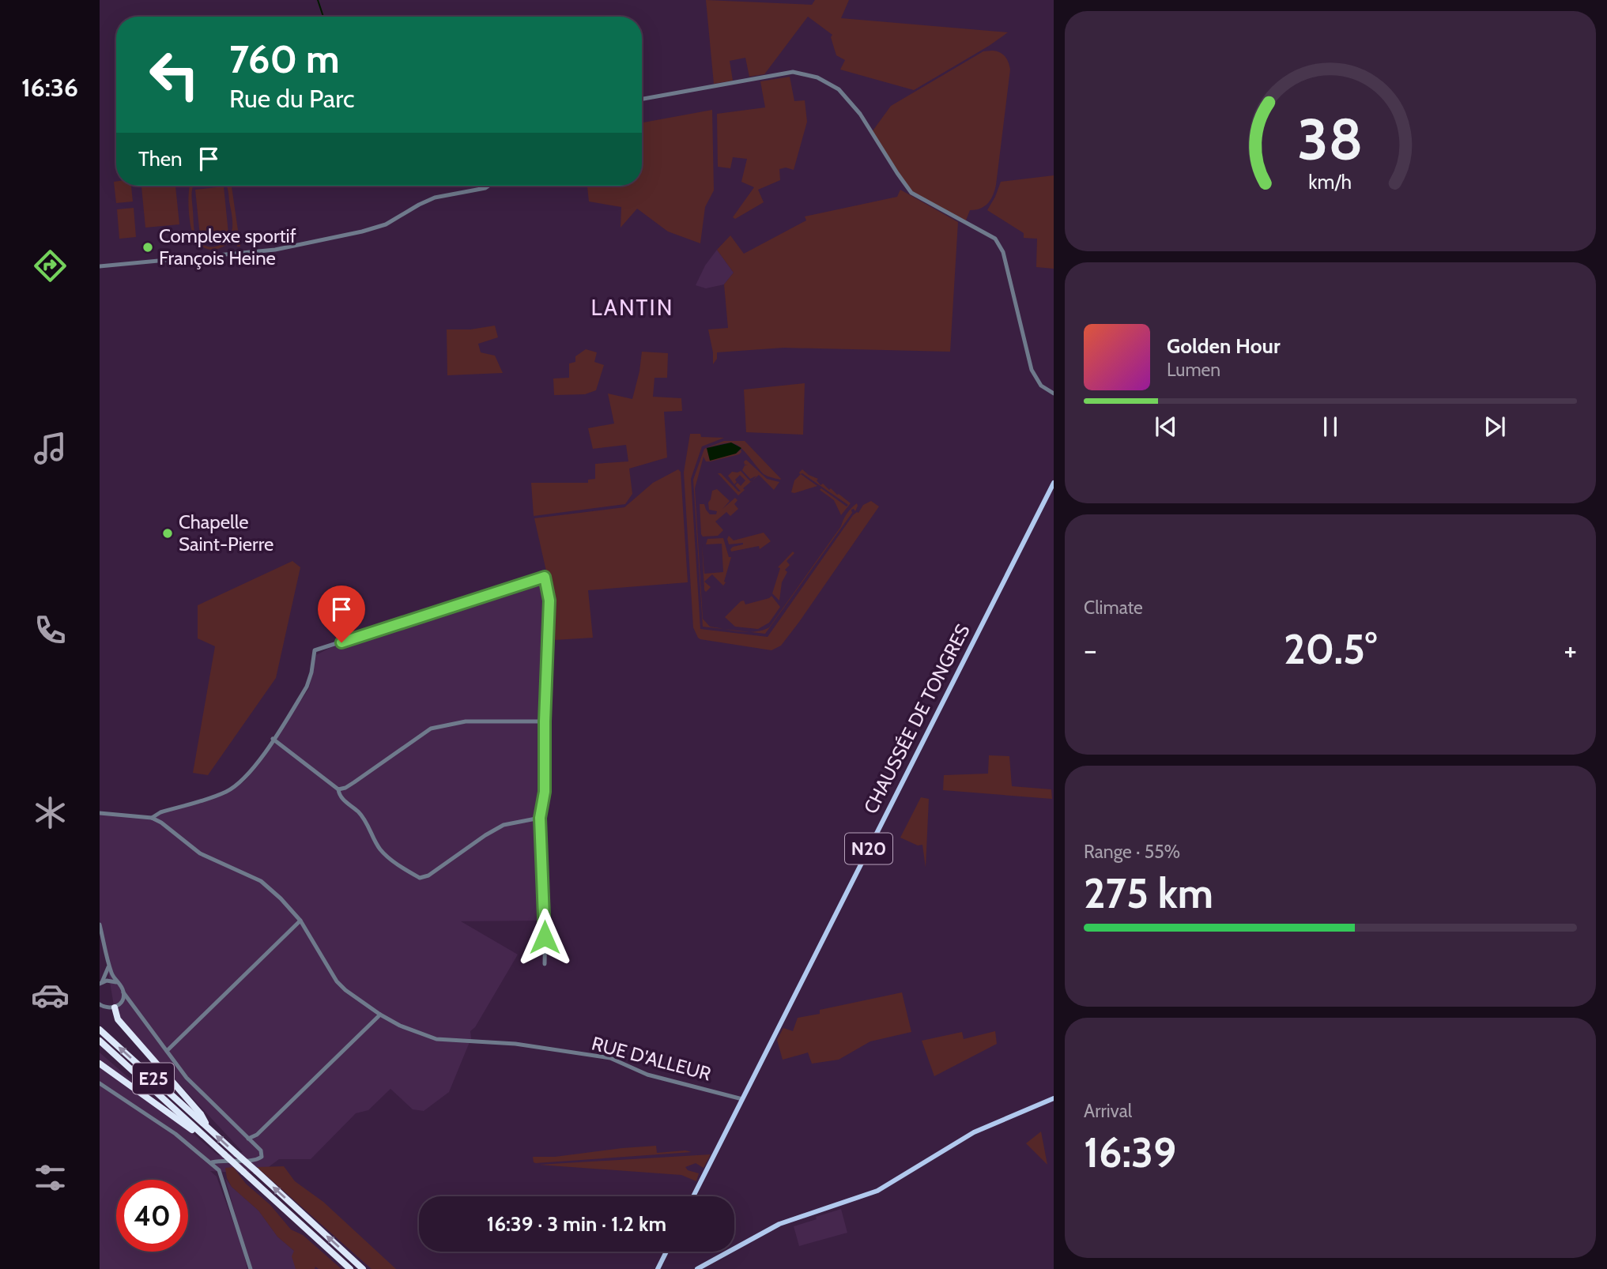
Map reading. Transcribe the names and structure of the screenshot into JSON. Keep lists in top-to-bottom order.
{
  "streets": {
    "highway": ["E25"],
    "main road": ["CHAUSSÉE DE TONGRES", "N20"],
    "street": ["RUE D'ALLEUR"]
  },
  "crossings": [
    ["CHAUSSÉE DE TONGRES", "RUE D'ALLEUR"]
  ],
  "districts": ["LANTIN"],
  "places": ["Complexe sportif François Heine", "Chapelle Saint-Pierre"],
  "page": {
    "tabs": "16:36",
    "turn": ["760 m", "Rue du Parc"],
    "then": "Then",
    "song": ["Golden Hour", "Lumen"],
    "tile": [
      "Climate",
      ["Range · 55%", "275 km"],
      ["Arrival", "16:39"]
    ],
    "heat": ["−", "20.5°", "+"],
    "limit": "40",
    "trip": "16:39 · 3 min · 1.2 km",
    "gauge": ["38", "km/h"]
  }
}
